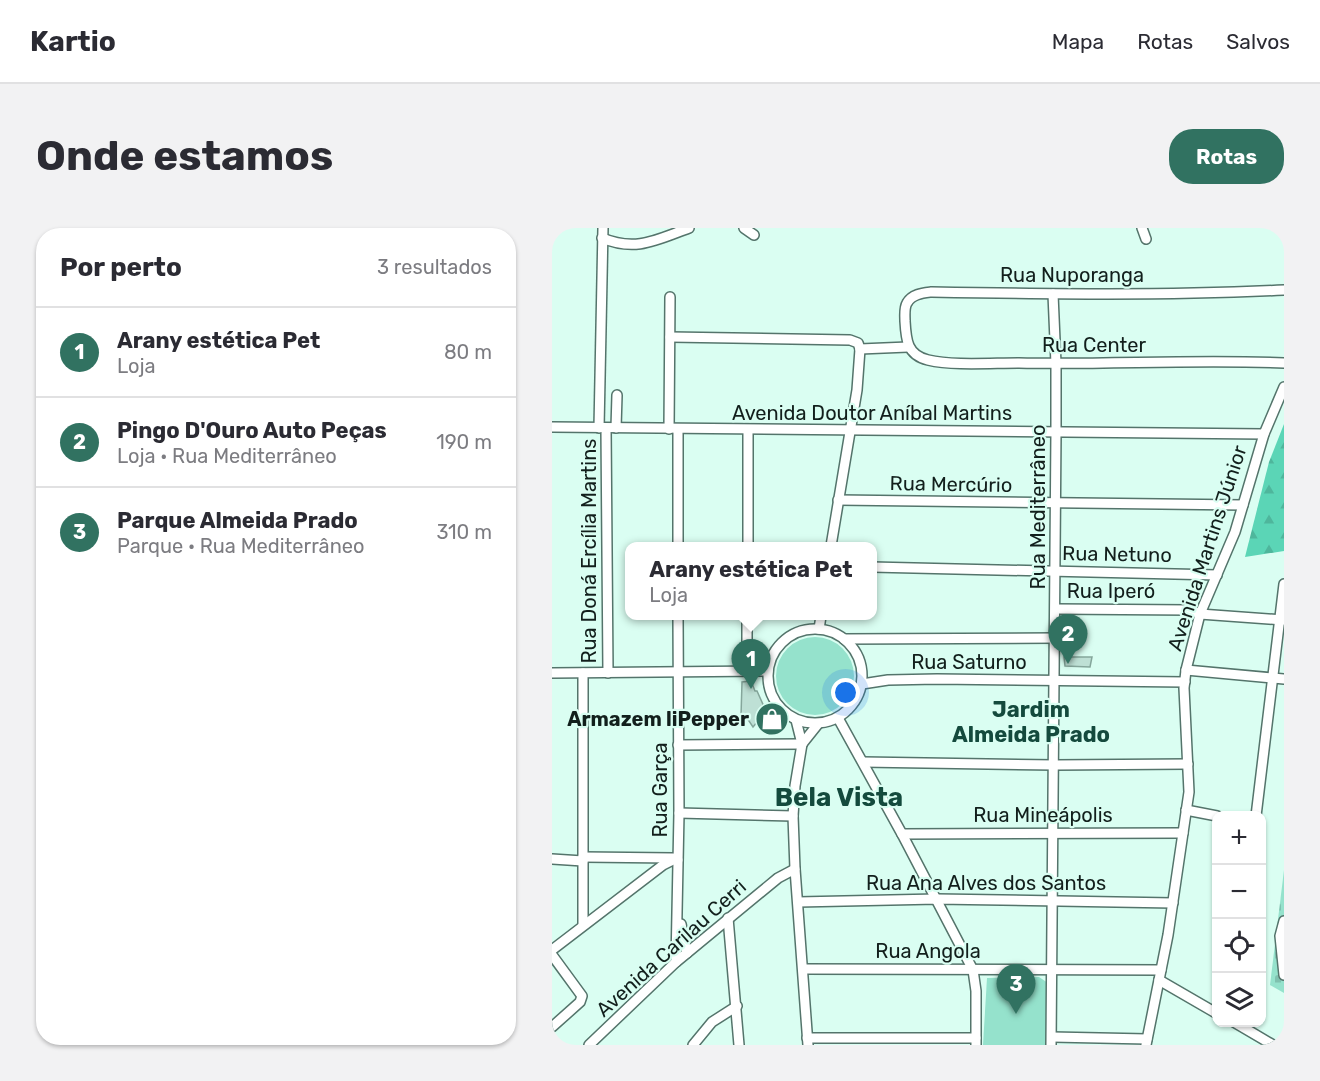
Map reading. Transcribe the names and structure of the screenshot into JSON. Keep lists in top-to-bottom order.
{
  "streets": {
    "street": [
      "Rua Nuporanga",
      "Rua Center",
      "Avenida Doutor Aníbal Martins",
      "Rua Mercúrio",
      "Rua Mediterrâneo",
      "Avenida Martins Júnior",
      "Rua Doná Ercília Martins",
      "Rua Netuno",
      "Rua Iperó",
      "Rua Saturno",
      "Rua Garça",
      "Rua Mineápolis",
      "Rua Ana Alves dos Santos",
      "Avenida Carilau Cerri",
      "Rua Angola"
    ]
  },
  "crossings": [
    ["Rua Nuporanga", "Rua Center"],
    ["Rua Nuporanga", "Rua Mediterrâneo"],
    ["Rua Center", "Rua Mediterrâneo"],
    ["Avenida Doutor Aníbal Martins", "Rua Mediterrâneo"],
    ["Avenida Doutor Aníbal Martins", "Avenida Martins Júnior"],
    ["Avenida Doutor Aníbal Martins", "Rua Doná Ercília Martins"],
    ["Rua Mercúrio", "Rua Mediterrâneo"],
    ["Rua Mercúrio", "Avenida Martins Júnior"],
    ["Rua Mediterrâneo", "Rua Netuno"],
    ["Rua Mediterrâneo", "Rua Iperó"],
    ["Rua Mediterrâneo", "Rua Saturno"],
    ["Rua Mediterrâneo", "Rua Mineápolis"],
    ["Rua Mediterrâneo", "Rua Ana Alves dos Santos"],
    ["Rua Mediterrâneo", "Rua Angola"],
    ["Avenida Martins Júnior", "Rua Netuno"],
    ["Avenida Martins Júnior", "Rua Iperó"],
    ["Avenida Martins Júnior", "Rua Saturno"],
    ["Avenida Martins Júnior", "Rua Mineápolis"],
    ["Avenida Martins Júnior", "Rua Ana Alves dos Santos"],
    ["Avenida Martins Júnior", "Rua Angola"],
    ["Rua Garça", "Avenida Carilau Cerri"]
  ],
  "districts": ["Jardim Almeida Prado", "Bela Vista"],
  "places": {
    "shop": ["Armazem liPepper"]
  },
  "page": {
    "header": "Kartio",
    "nav": ["Mapa", "Rotas", "Salvos"],
    "buttons": "Rotas",
    "title": "Onde estamos",
    "heading": ["Por perto", "3 resultados"],
    "list": [
      {
        "mark": "1",
        "name": "Arany estética Pet",
        "note": "Loja",
        "value": "80 m"
      },
      {
        "mark": "2",
        "name": "Pingo D'Ouro Auto Peças",
        "note": "Loja · Rua Mediterrâneo",
        "value": "190 m"
      },
      {
        "mark": "3",
        "name": "Parque Almeida Prado",
        "note": "Parque · Rua Mediterrâneo",
        "value": "310 m"
      }
    ],
    "popup": ["Arany estética Pet", "Loja"],
    "pins": ["2", "1", "3"],
    "map_buttons": ["+", "−"]
  }
}
